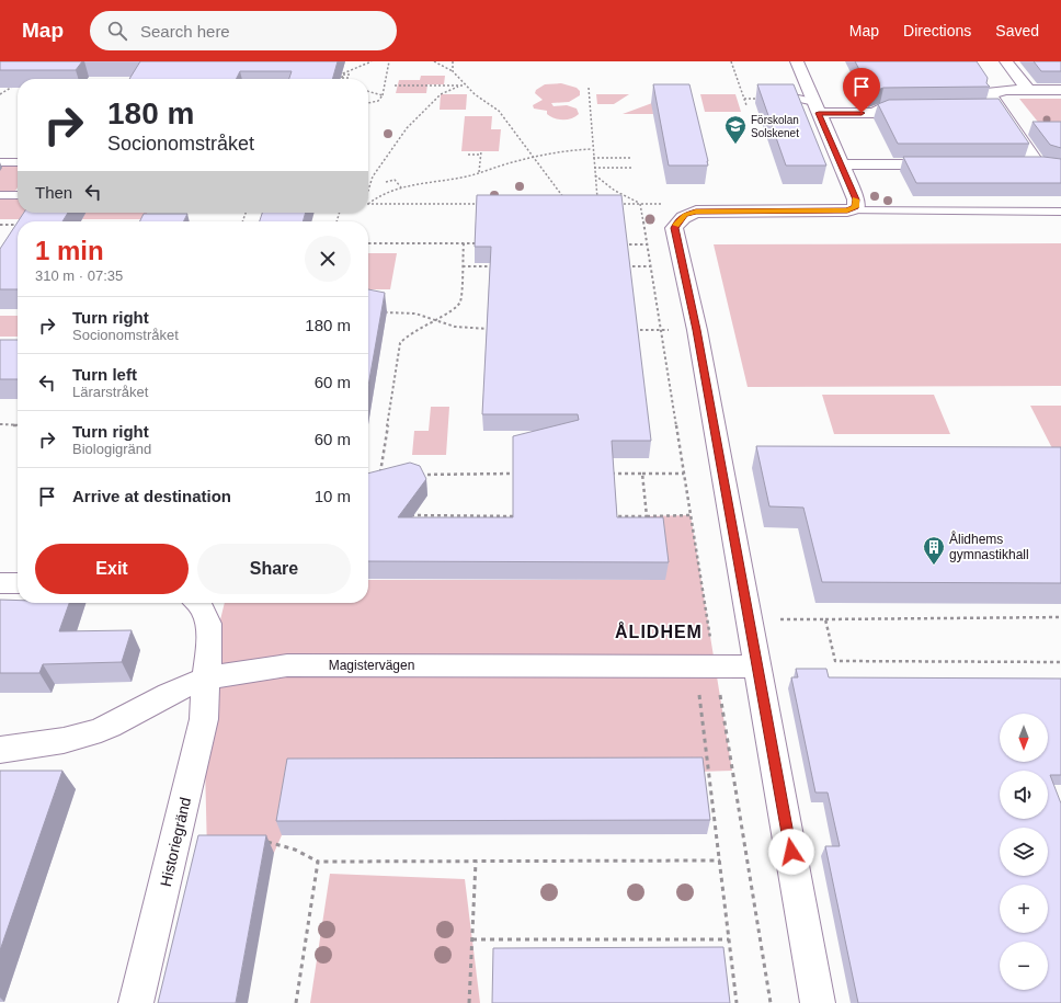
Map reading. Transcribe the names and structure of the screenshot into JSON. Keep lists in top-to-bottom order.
{
  "streets": {
    "street": ["Magistervägen", "Historiegränd"]
  },
  "crossings": [
    ["Magistervägen", "Historiegränd"]
  ],
  "districts": ["ÅLIDHEM"],
  "places": {
    "school or university": ["Förskolan Solskenet"],
    "building": ["Ålidhems gymnastikhall"]
  },
  "north": "bottom",
  "page": {
    "header": "Map",
    "search": "Search here",
    "nav": ["Map", "Directions", "Saved"],
    "turn": ["180 m", "Socionomstråket"],
    "then": "Then",
    "heading": ["1 min", "310 m · 07:35"],
    "list": [
      {
        "name": "Turn right",
        "note": "Socionomstråket",
        "value": "180 m"
      },
      {
        "name": "Turn left",
        "note": "Lärarstråket",
        "value": "60 m"
      },
      {
        "name": "Turn right",
        "note": "Biologigränd",
        "value": "60 m"
      },
      {
        "name": "Arrive at destination",
        "value": "10 m"
      }
    ],
    "buttons": ["Exit", "Share"],
    "map_buttons": ["+", "−"]
  }
}
